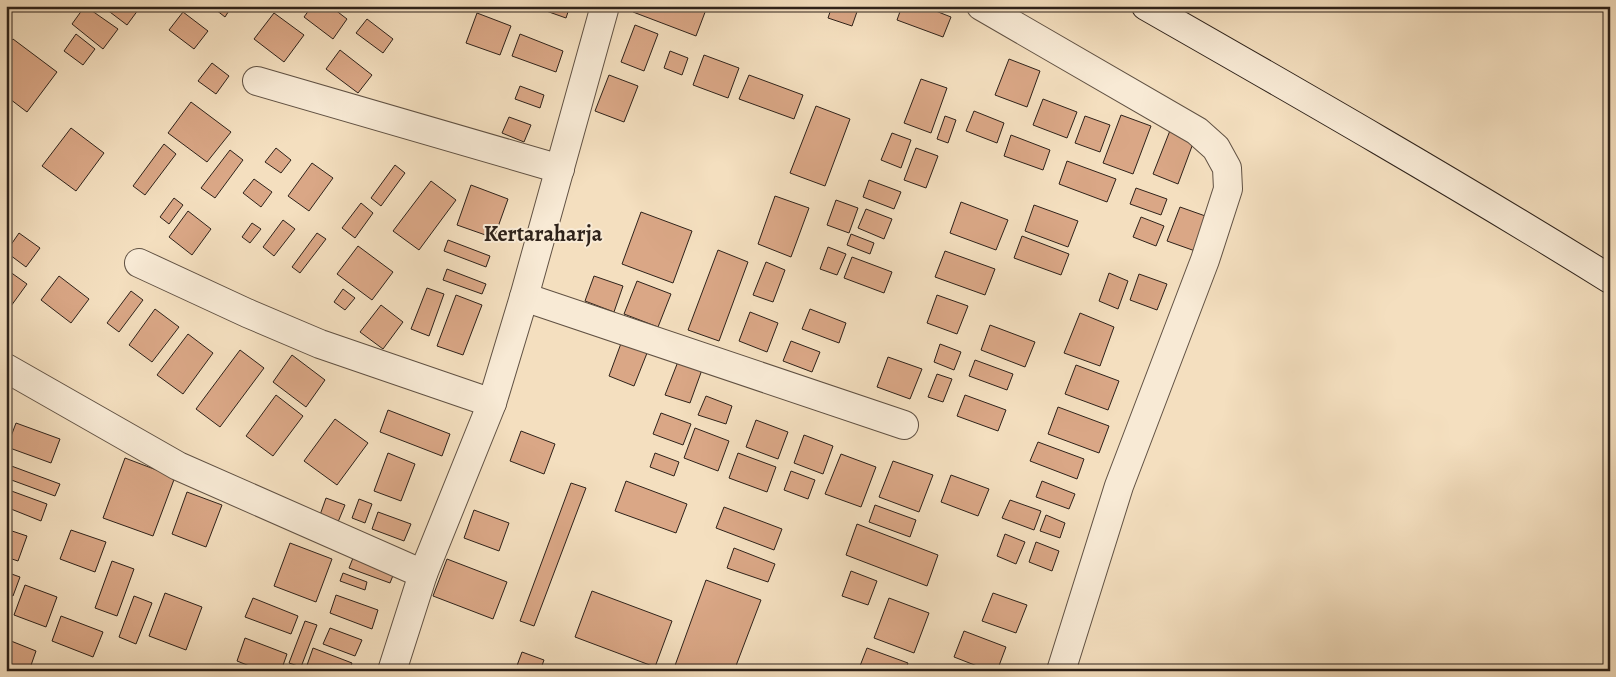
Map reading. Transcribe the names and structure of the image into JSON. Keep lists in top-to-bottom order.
{
  "districts": ["Kertaraharja"]
}
